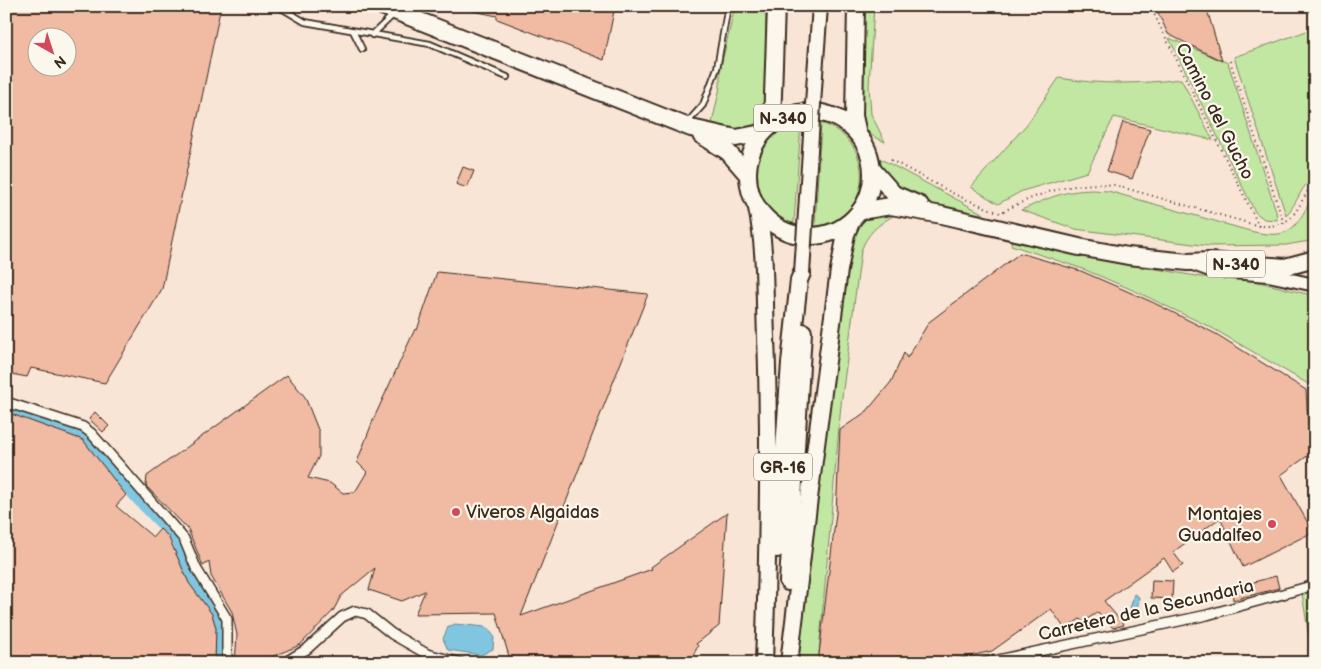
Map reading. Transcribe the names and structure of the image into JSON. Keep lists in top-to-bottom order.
{
  "streets": {
    "highway": ["N-340", "GR-16"],
    "street": ["Carretera de la Secundaria"],
    "path": ["Camino del Gucho"]
  },
  "places": ["Viveros Algaidas", "Montajes Guadalfeo"],
  "north": "bottom right"
}
